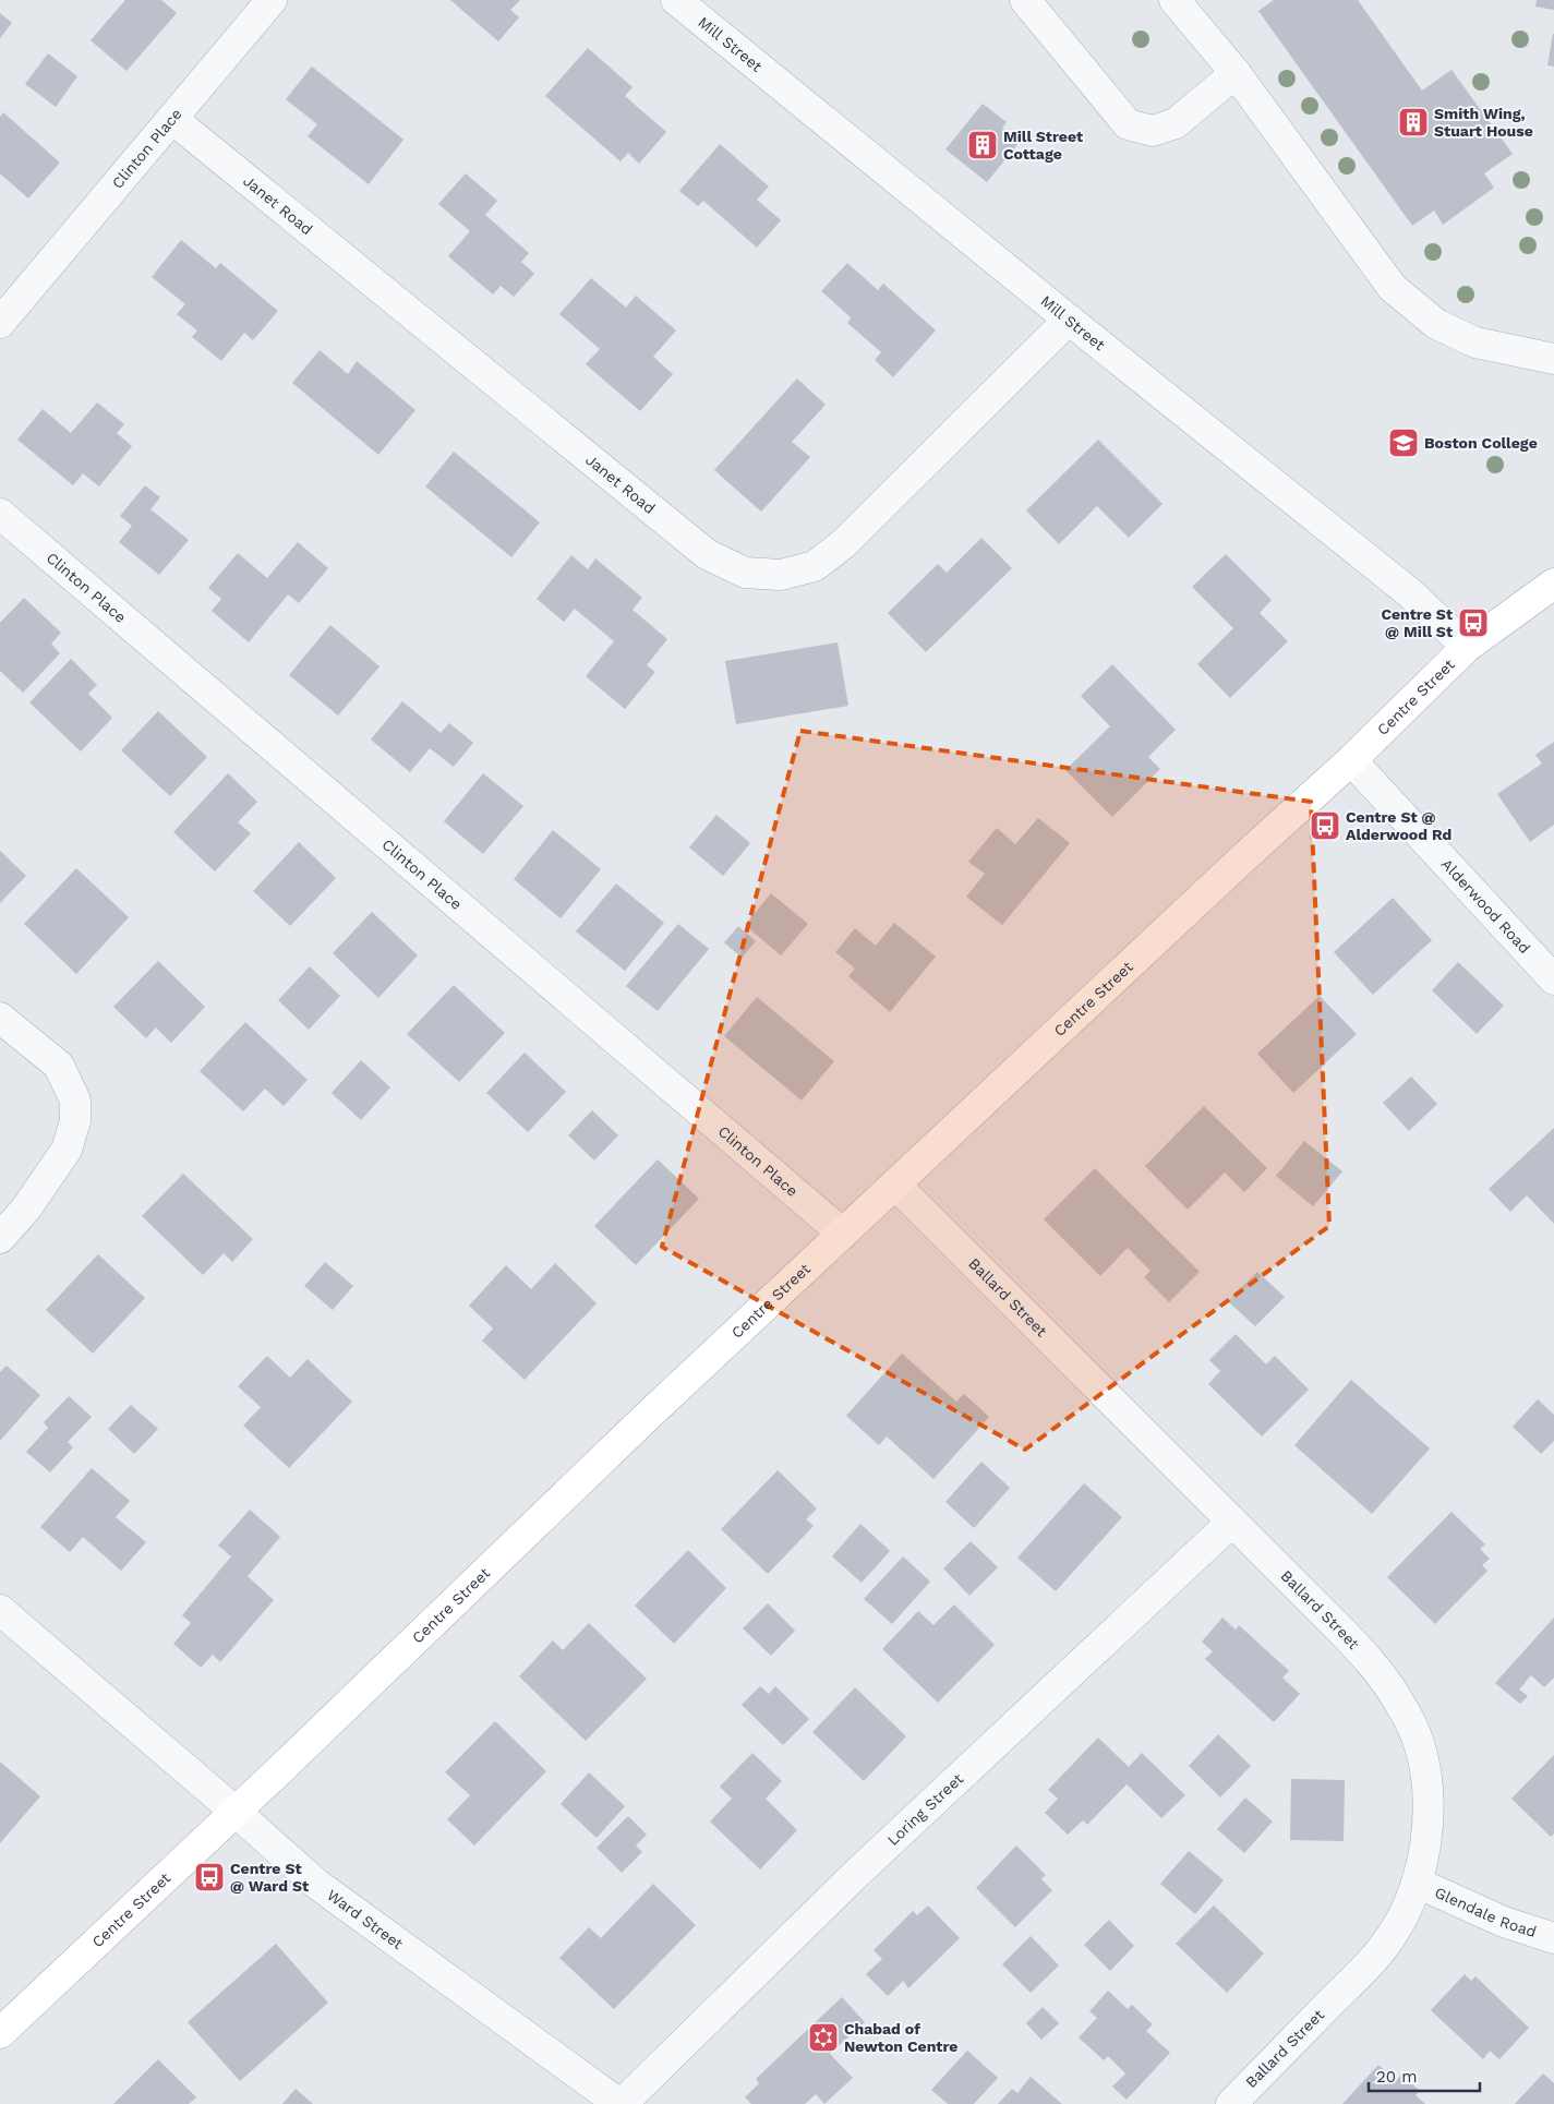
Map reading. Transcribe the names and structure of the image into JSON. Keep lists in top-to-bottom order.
{
  "streets": {
    "main road": ["Centre Street"],
    "street": [
      "Mill Street",
      "Clinton Place",
      "Janet Road",
      "Alderwood Road",
      "Ballard Street",
      "Loring Street",
      "Glendale Road",
      "Ward Street"
    ]
  },
  "crossings": [
    ["Mill Street", "Janet Road"],
    ["Mill Street", "Centre Street"],
    ["Clinton Place", "Janet Road"],
    ["Clinton Place", "Centre Street"],
    ["Centre Street", "Alderwood Road"],
    ["Centre Street", "Ballard Street"],
    ["Centre Street", "Ward Street"],
    ["Ballard Street", "Loring Street"],
    ["Ballard Street", "Glendale Road"],
    ["Loring Street", "Ward Street"]
  ],
  "places": {
    "building": ["Smith Wing, Stuart House", "Mill Street Cottage"],
    "school or university": ["Boston College"],
    "bus stop": ["Centre St @ Mill St", "Centre St @ Alderwood Rd", "Centre St @ Ward St"],
    "synagogue": ["Chabad of Newton Centre"]
  },
  "scale_bar": "20 m"
}
